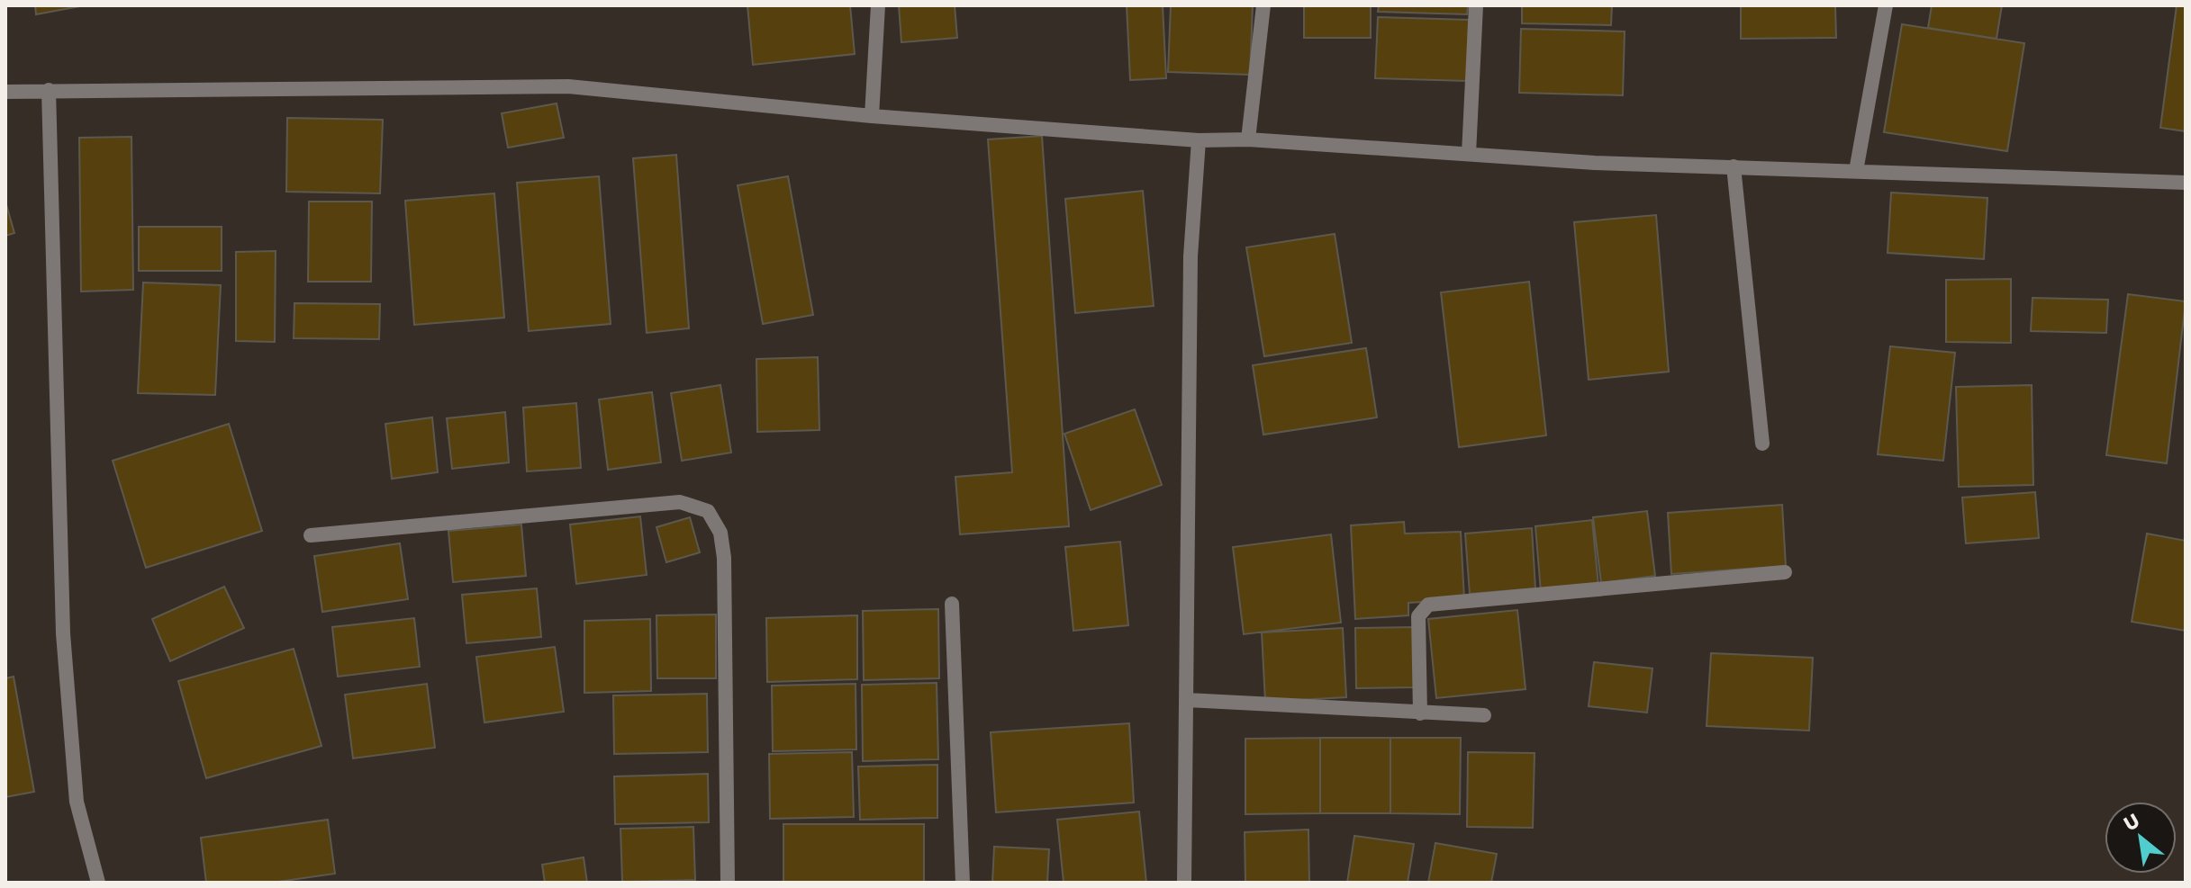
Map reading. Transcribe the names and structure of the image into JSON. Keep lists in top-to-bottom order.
{
  "north": "top left"
}
